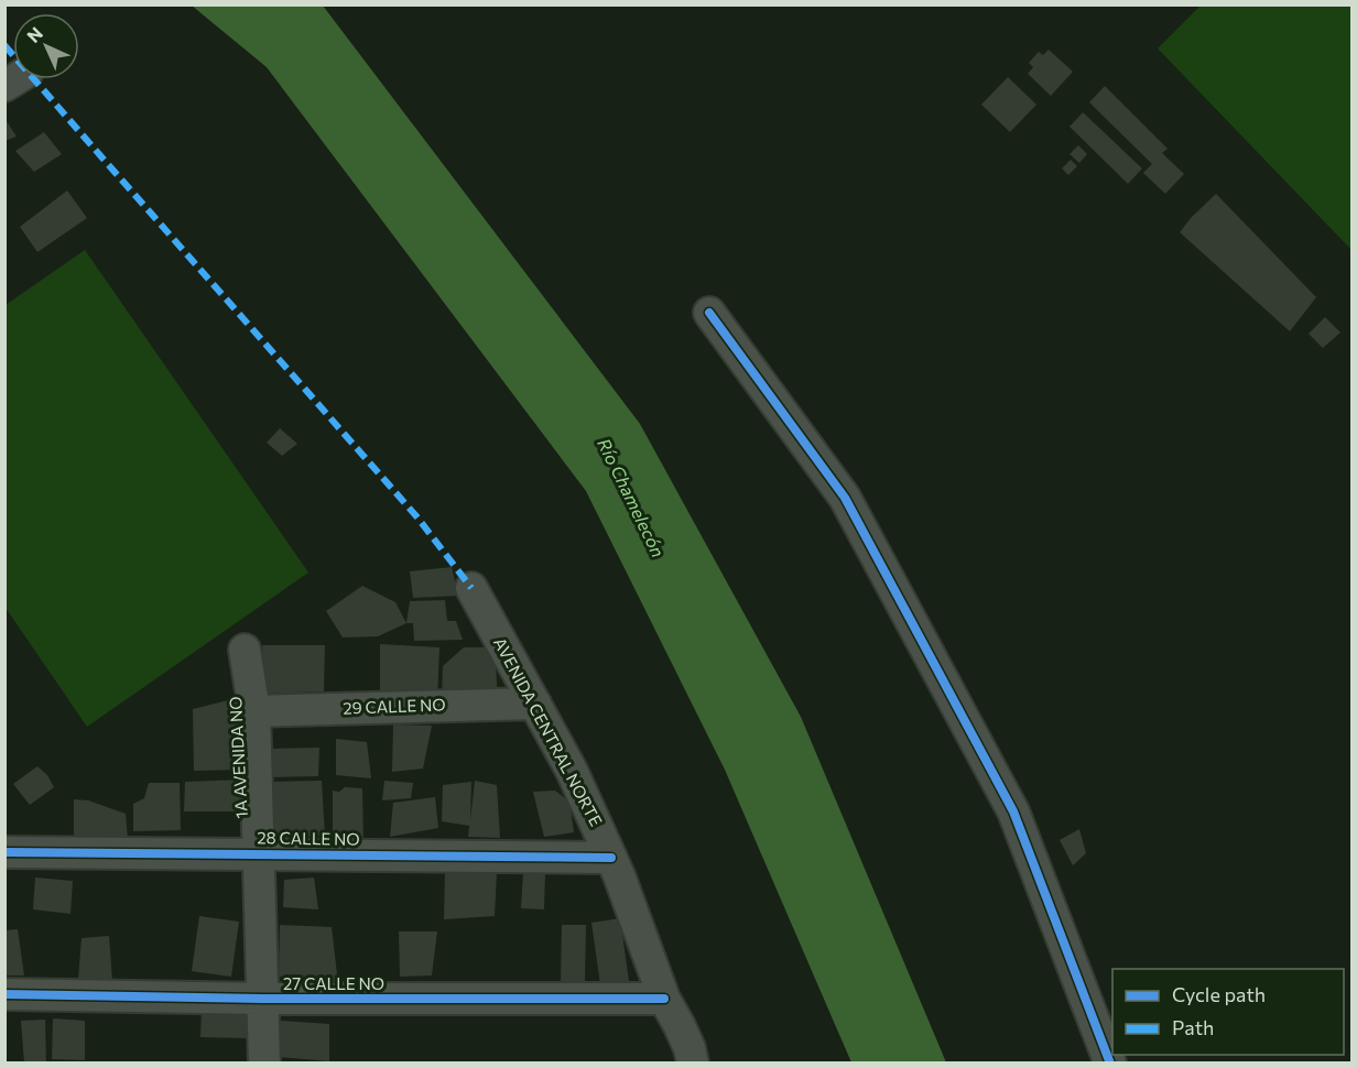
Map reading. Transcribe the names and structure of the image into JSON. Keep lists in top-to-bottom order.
{
  "streets": {
    "street": [
      "29 CALLE NO",
      "AVENIDA CENTRAL NORTE",
      "1A AVENIDA NO",
      "28 CALLE NO",
      "27 CALLE NO"
    ]
  },
  "crossings": [
    ["29 CALLE NO", "AVENIDA CENTRAL NORTE"],
    ["29 CALLE NO", "1A AVENIDA NO"],
    ["AVENIDA CENTRAL NORTE", "28 CALLE NO"],
    ["AVENIDA CENTRAL NORTE", "27 CALLE NO"],
    ["1A AVENIDA NO", "28 CALLE NO"],
    ["1A AVENIDA NO", "27 CALLE NO"]
  ],
  "water": ["Río Chamelecón"],
  "legend": ["Cycle path", "Path"],
  "north": "top left"
}
